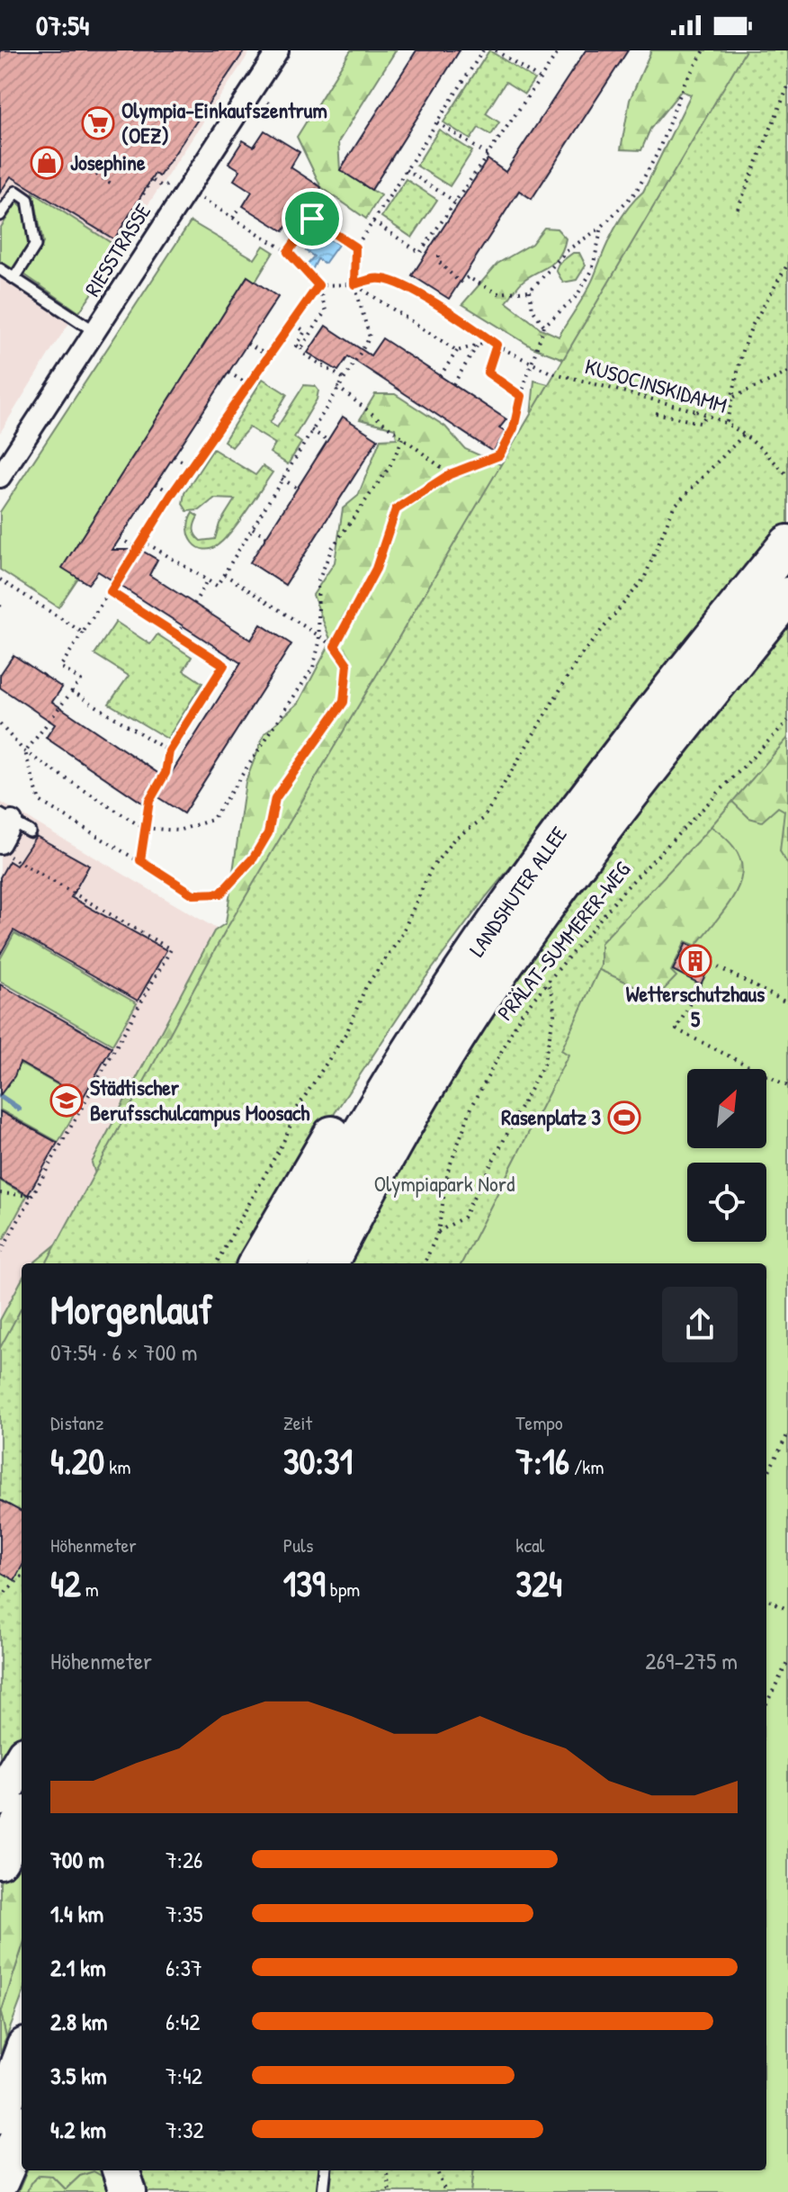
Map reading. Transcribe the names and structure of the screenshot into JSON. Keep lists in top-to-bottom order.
{
  "streets": {
    "highway": ["LANDSHUTER ALLEE"],
    "street": ["RIESSTRASSE"],
    "path": ["KUSOCINSKIDAMM", "PRÄLAT-SUMMERER-WEG"]
  },
  "parks": ["Olympiapark Nord"],
  "places": {
    "supermarket": ["Olympia-Einkaufszentrum (OEZ)"],
    "shop": ["Josephine"],
    "building": ["Wetterschutzhaus 5"],
    "school or university": ["Städtischer Berufsschulcampus Moosach"],
    "sports": ["Rasenplatz 3"]
  },
  "north": "top right",
  "page": {
    "status": "07:54",
    "heading": ["Morgenlauf", "07:54 · 6 × 700 m"],
    "stats": [
      ["Distanz", "4.20 km"],
      ["Zeit", "30:31"],
      ["Tempo", "7:16 /km"],
      ["Höhenmeter", "42 m"],
      ["Puls", "139 bpm"],
      ["kcal", "324"]
    ],
    "chart": ["Höhenmeter", "269–275 m"],
    "list": [
      {
        "name": "700 m",
        "note": "7:26"
      },
      {
        "name": "1.4 km",
        "note": "7:35"
      },
      {
        "name": "2.1 km",
        "note": "6:37"
      },
      {
        "name": "2.8 km",
        "note": "6:42"
      },
      {
        "name": "3.5 km",
        "note": "7:42"
      },
      {
        "name": "4.2 km",
        "note": "7:32"
      }
    ]
  }
}
